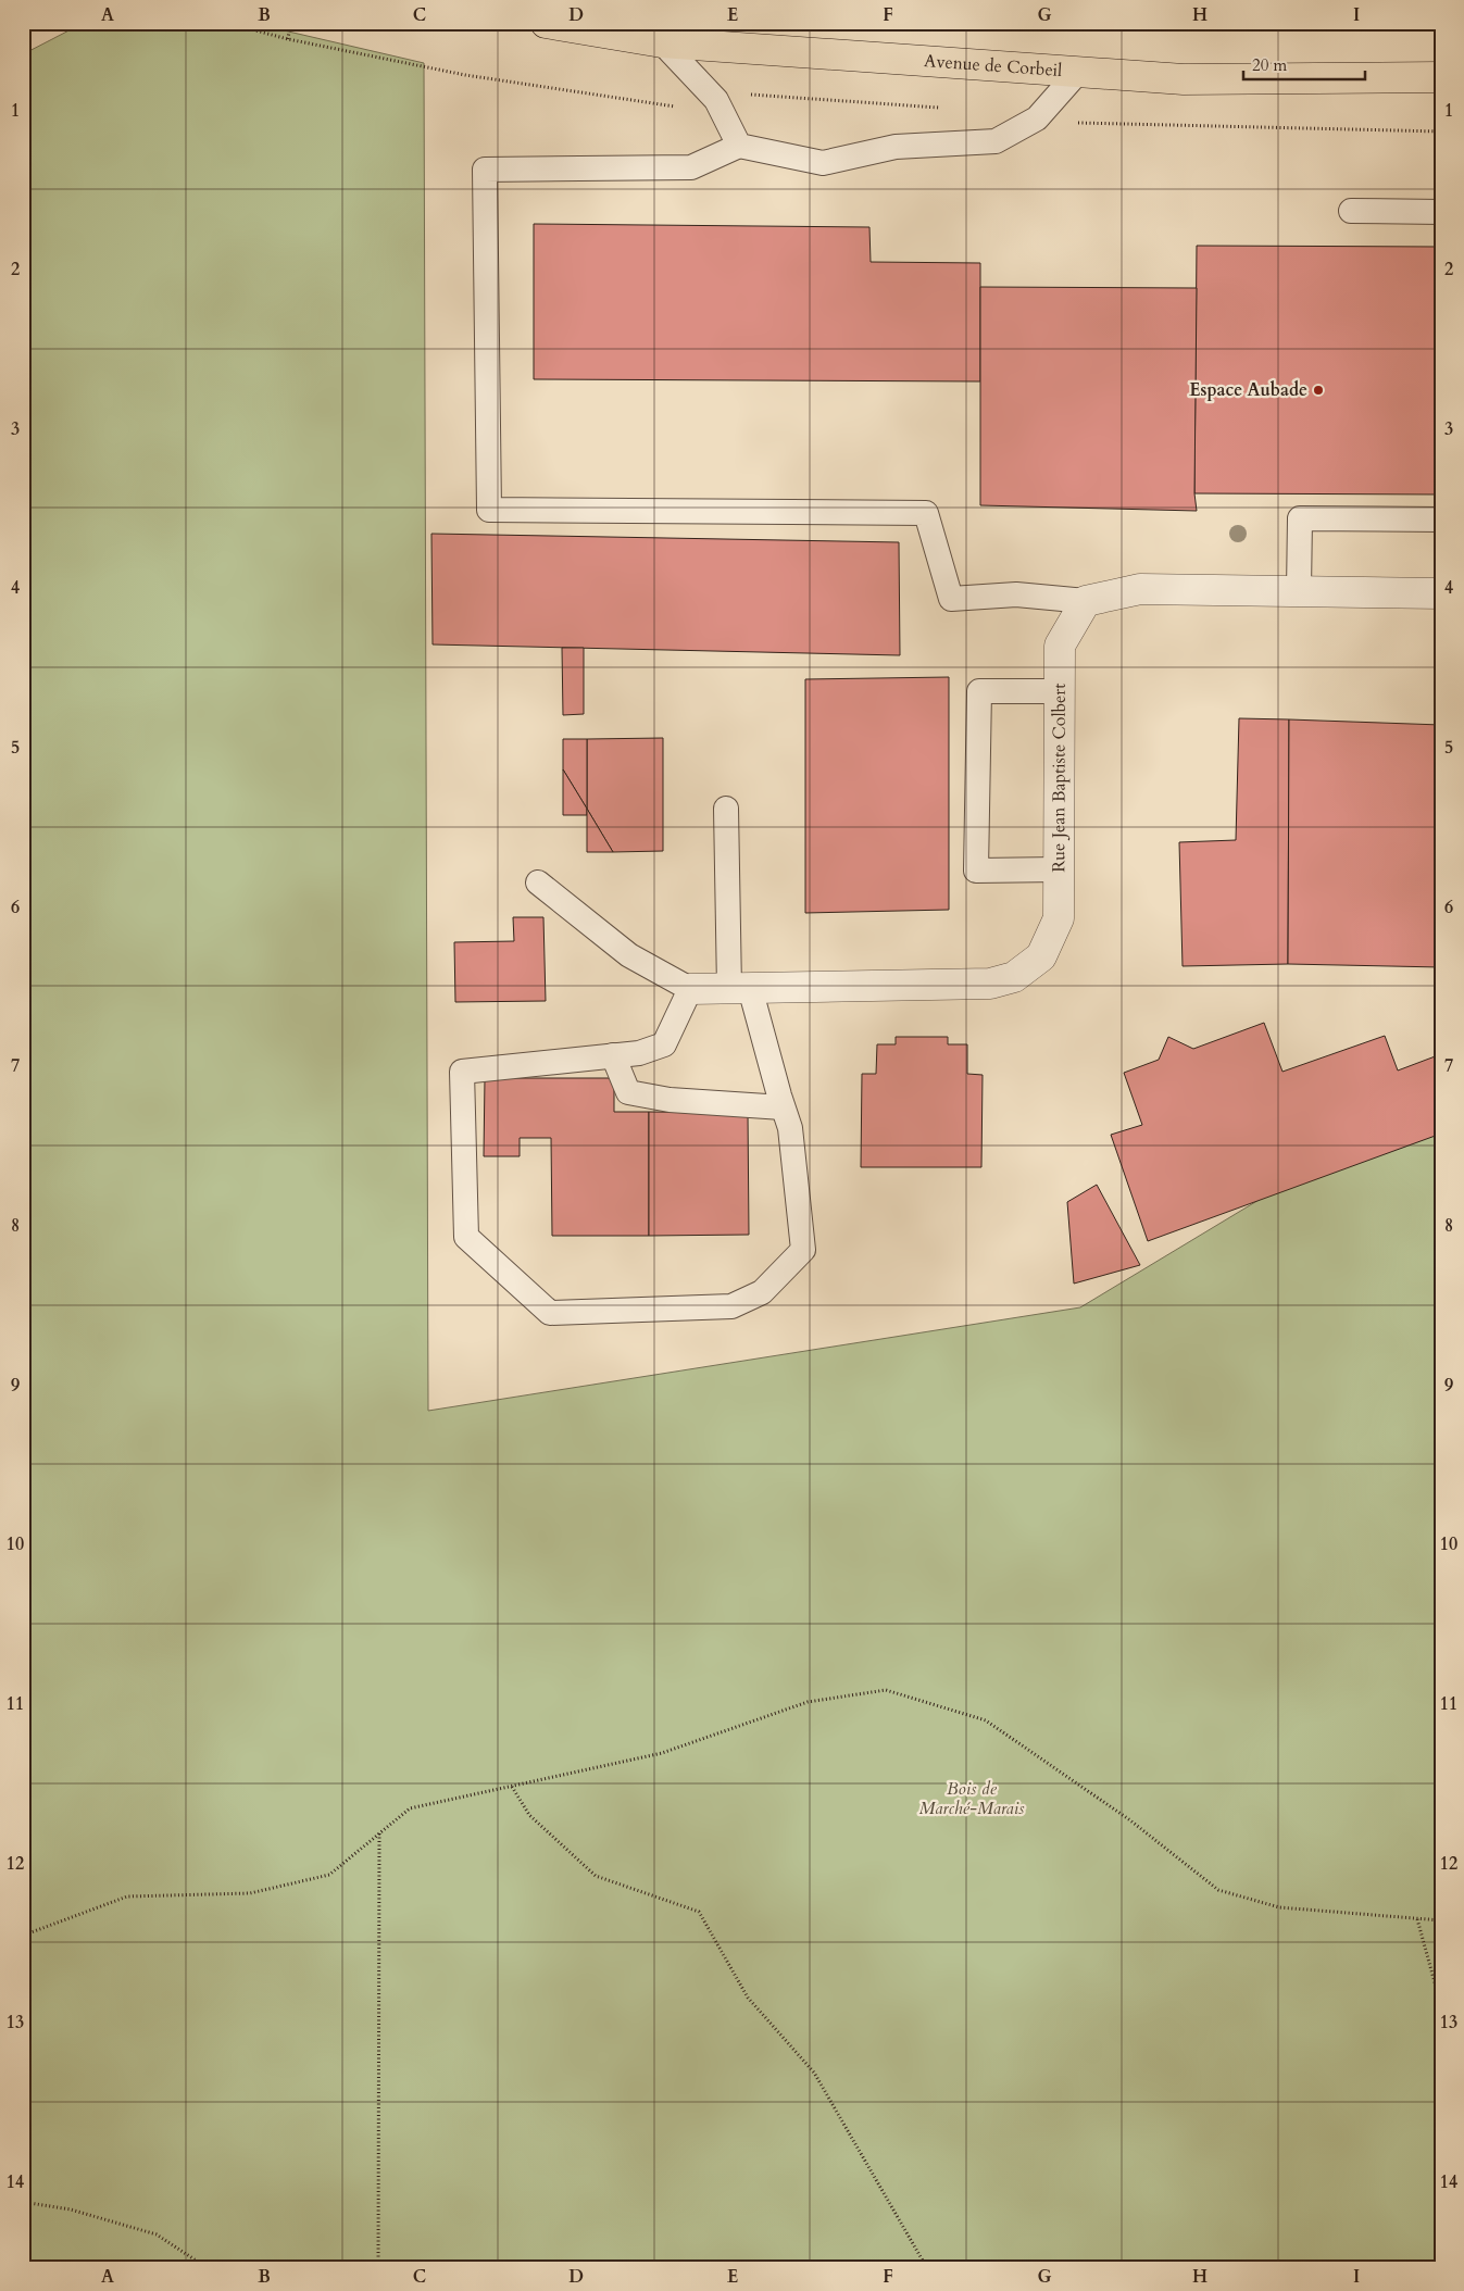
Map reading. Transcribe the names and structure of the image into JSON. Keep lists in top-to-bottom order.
{
  "streets": {
    "main road": ["Avenue de Corbeil"],
    "street": ["Rue Jean Baptiste Colbert"]
  },
  "parks": ["Bois de Marché-Marais"],
  "places": ["Espace Aubade"],
  "scale_bar": "20 m",
  "grid": {
    "columns": [
      "A",
      "B",
      "C",
      "D",
      "E",
      "F",
      "G",
      "H",
      "I"
    ],
    "rows": [
      "1",
      "2",
      "3",
      "4",
      "5",
      "6",
      "7",
      "8",
      "9",
      "10",
      "11",
      "12",
      "13",
      "14"
    ]
  }
}
